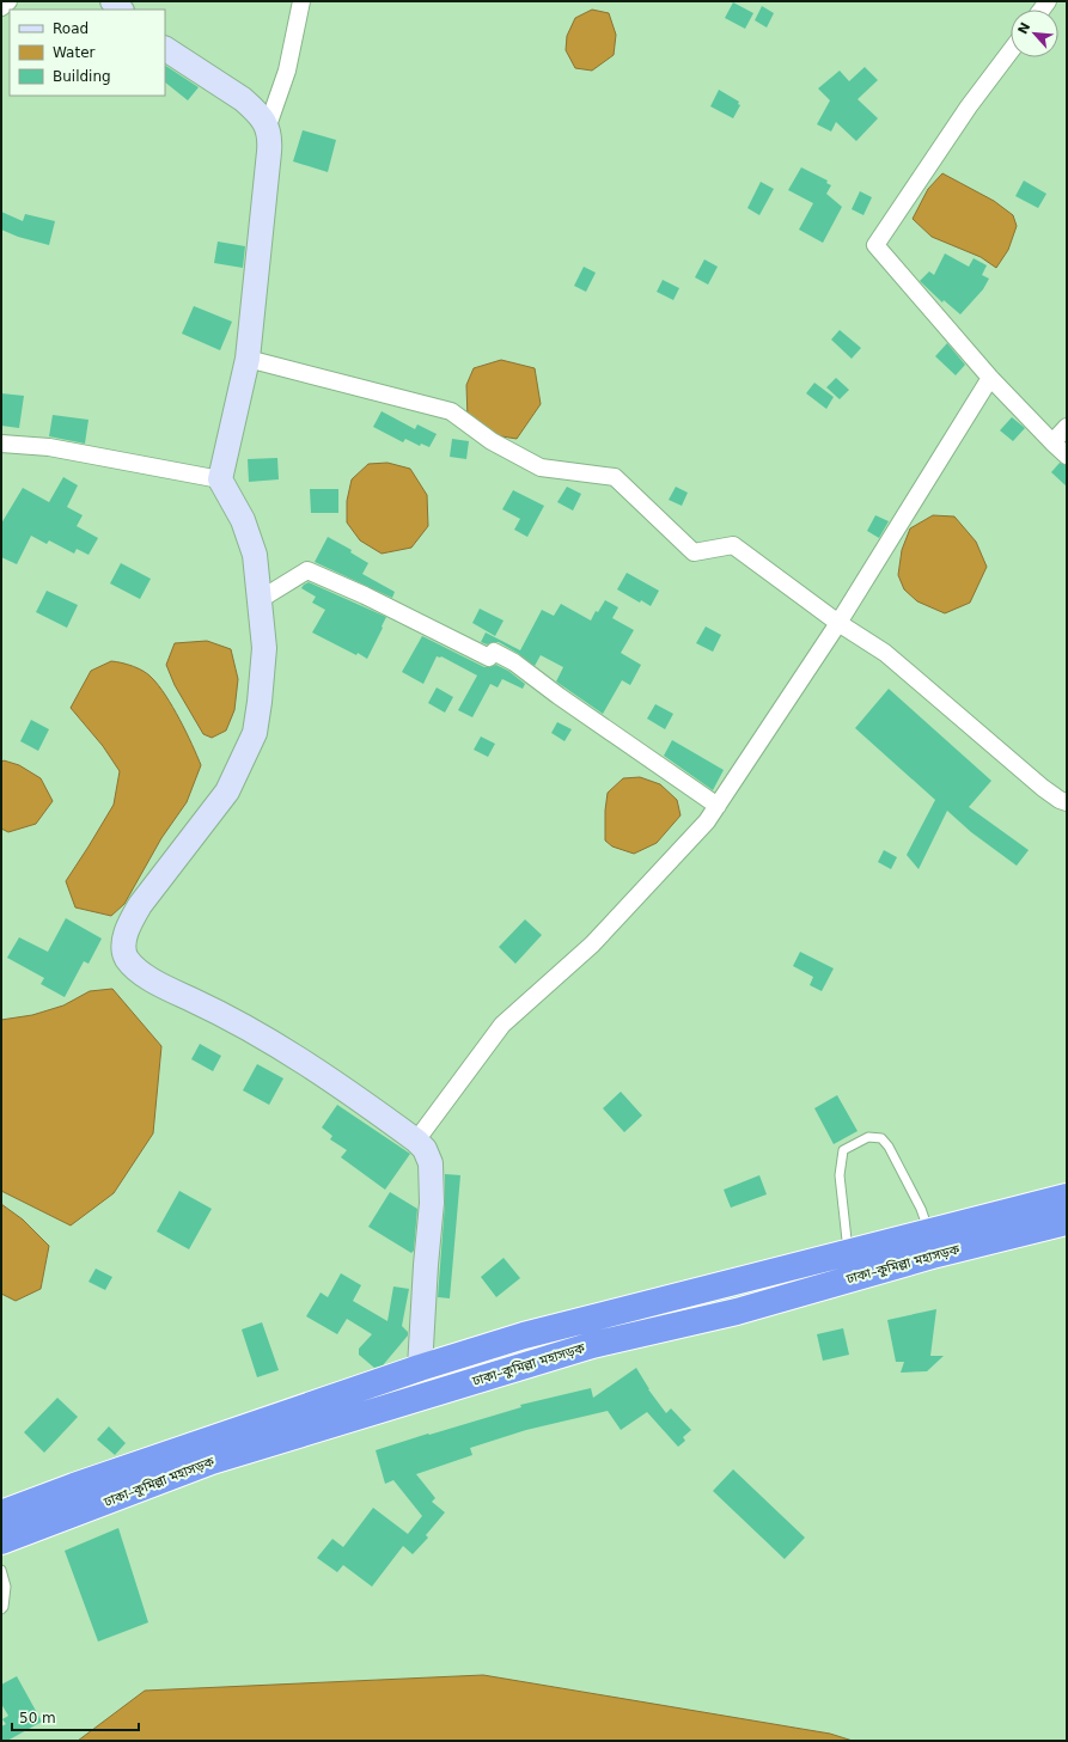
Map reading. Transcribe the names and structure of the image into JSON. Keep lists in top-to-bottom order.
{
  "streets": {
    "highway": ["ঢাকা–কুমিল্লা মহাসড়ক"]
  },
  "legend": ["Road", "Water", "Building"],
  "scale_bar": "50 m",
  "north": "top left"
}
